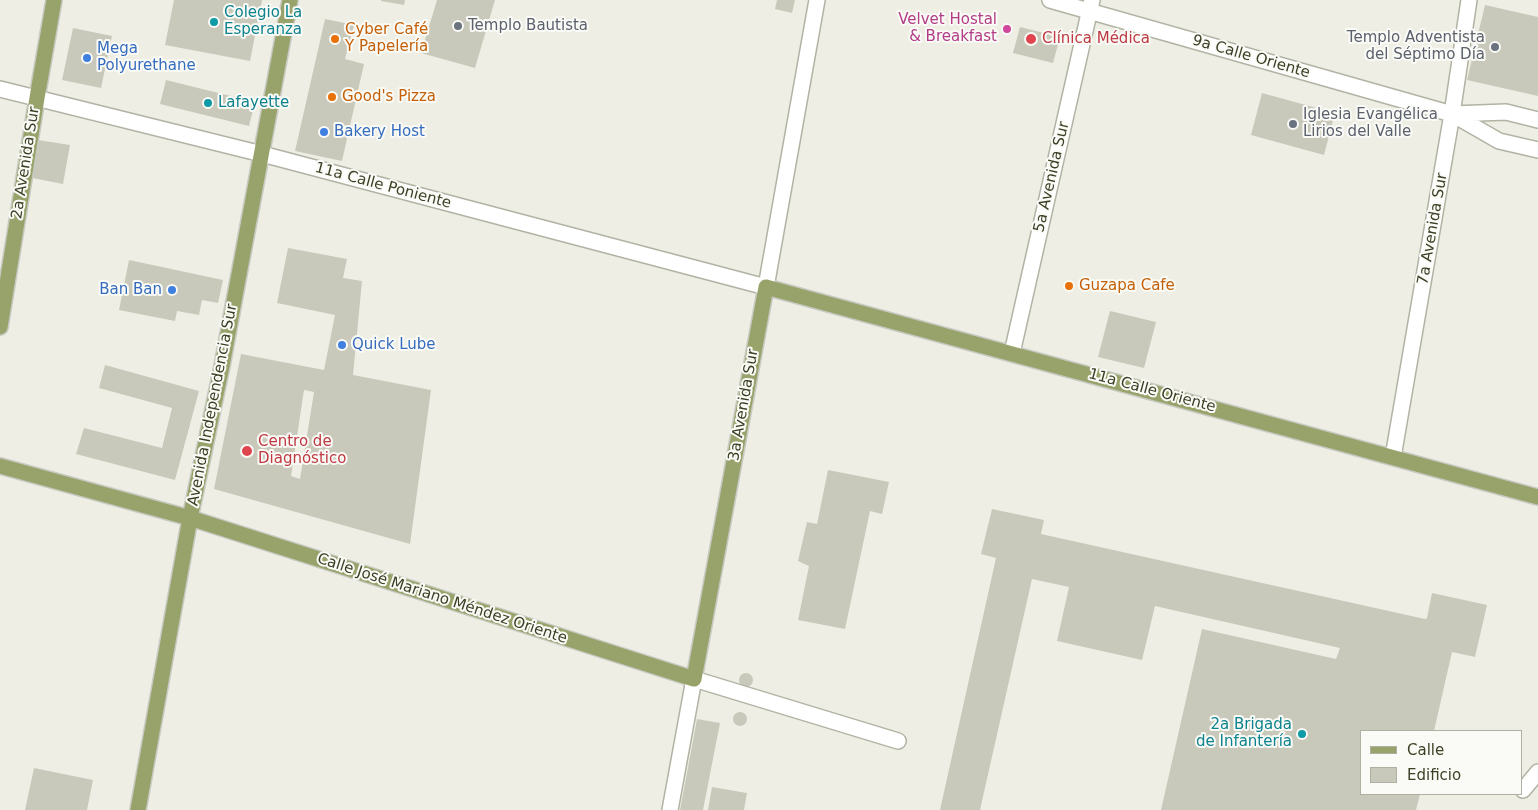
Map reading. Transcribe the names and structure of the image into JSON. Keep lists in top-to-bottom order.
{
  "streets": {
    "main road": [
      "2a Avenida Sur",
      "11a Calle Oriente",
      "Avenida Independencia Sur",
      "3a Avenida Sur",
      "Calle José Mariano Méndez Oriente"
    ],
    "street": [
      "9a Calle Oriente",
      "5a Avenida Sur",
      "11a Calle Poniente",
      "7a Avenida Sur"
    ]
  },
  "crossings": [
    ["9a Calle Oriente", "5a Avenida Sur"],
    ["9a Calle Oriente", "7a Avenida Sur"],
    ["2a Avenida Sur", "11a Calle Poniente"],
    ["5a Avenida Sur", "11a Calle Oriente"],
    ["11a Calle Poniente", "11a Calle Oriente"],
    ["11a Calle Poniente", "Avenida Independencia Sur"],
    ["11a Calle Poniente", "3a Avenida Sur"],
    ["7a Avenida Sur", "11a Calle Oriente"],
    ["11a Calle Oriente", "3a Avenida Sur"],
    ["Avenida Independencia Sur", "Calle José Mariano Méndez Oriente"],
    ["3a Avenida Sur", "Calle José Mariano Méndez Oriente"]
  ],
  "places": [
    "Colegio La Esperanza",
    "Templo Bautista",
    "Velvet Hostal & Breakfast",
    "Cyber Café Y Papelería",
    "Clínica Médica",
    "Templo Adventista del Séptimo Día",
    "Mega Polyurethane",
    "Good's Pizza",
    "Lafayette",
    "Iglesia Evangélica Lirios del Valle",
    "Bakery Host",
    "Guzapa Cafe",
    "Ban Ban",
    "Quick Lube",
    "Centro de Diagnóstico",
    "2a Brigada de Infantería"
  ],
  "legend": ["Calle", "Edificio"]
}
